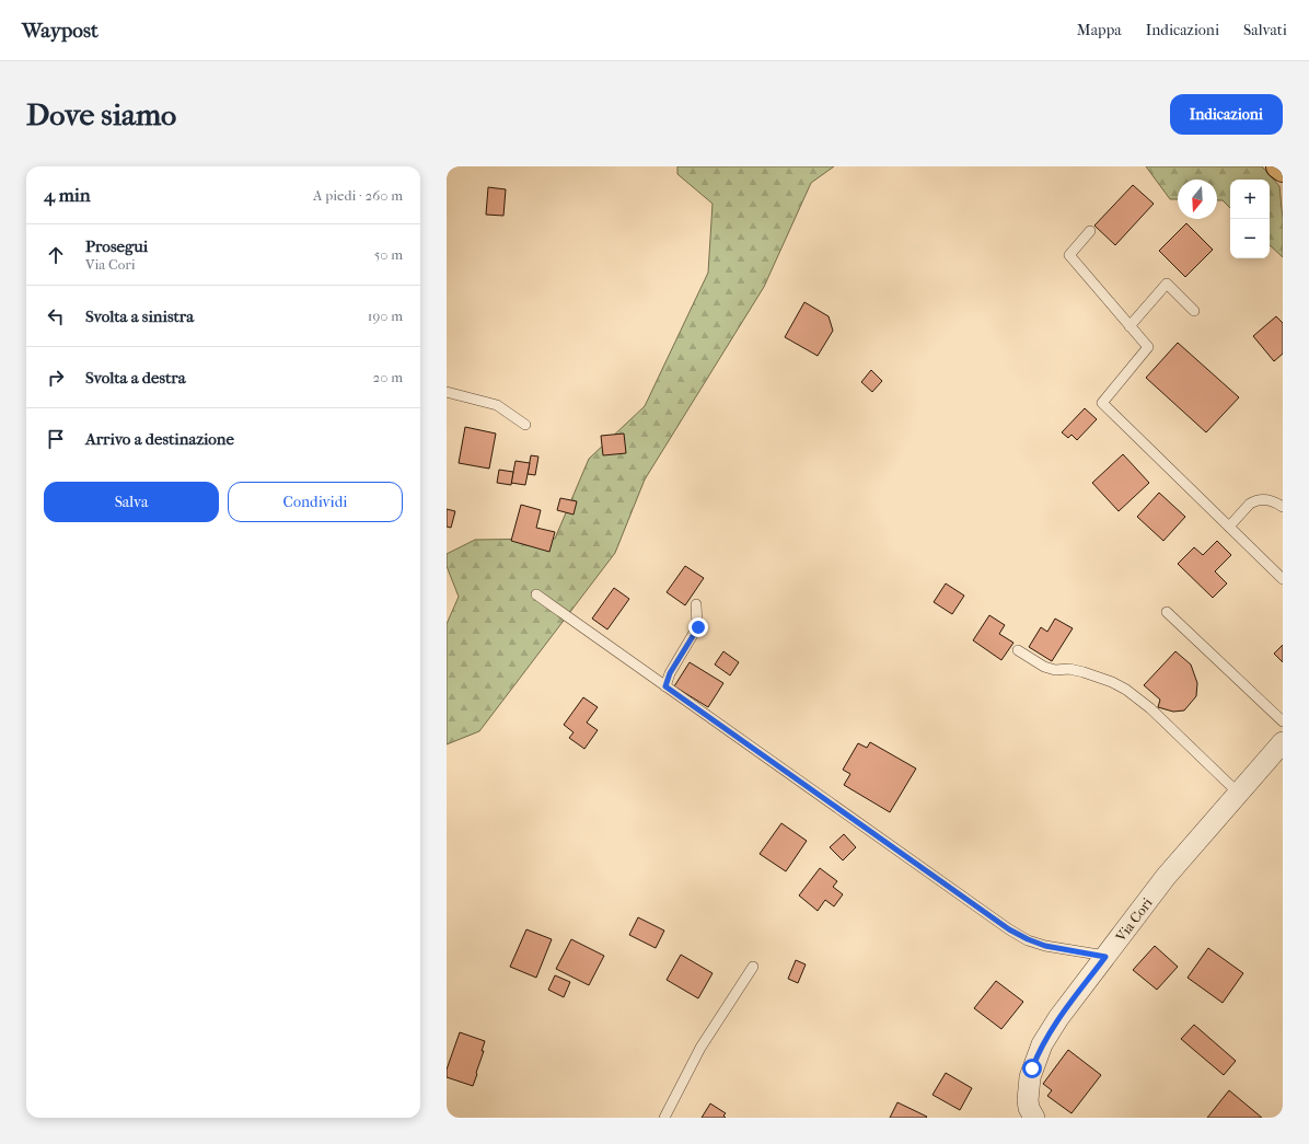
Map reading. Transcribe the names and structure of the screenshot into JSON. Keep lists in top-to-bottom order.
{
  "streets": {
    "street": ["Via Cori"]
  },
  "north": "bottom",
  "page": {
    "header": "Waypost",
    "nav": ["Mappa", "Indicazioni", "Salvati"],
    "buttons": [
      "Indicazioni",
      ["Salva", "Condividi"]
    ],
    "title": "Dove siamo",
    "heading": ["4 min", "A piedi · 260 m"],
    "map_buttons": ["+", "−"],
    "list": [
      ["Prosegui", "Via Cori", "50 m"],
      ["Svolta a sinistra", "190 m"],
      ["Svolta a destra", "20 m"],
      "Arrivo a destinazione"
    ]
  }
}
